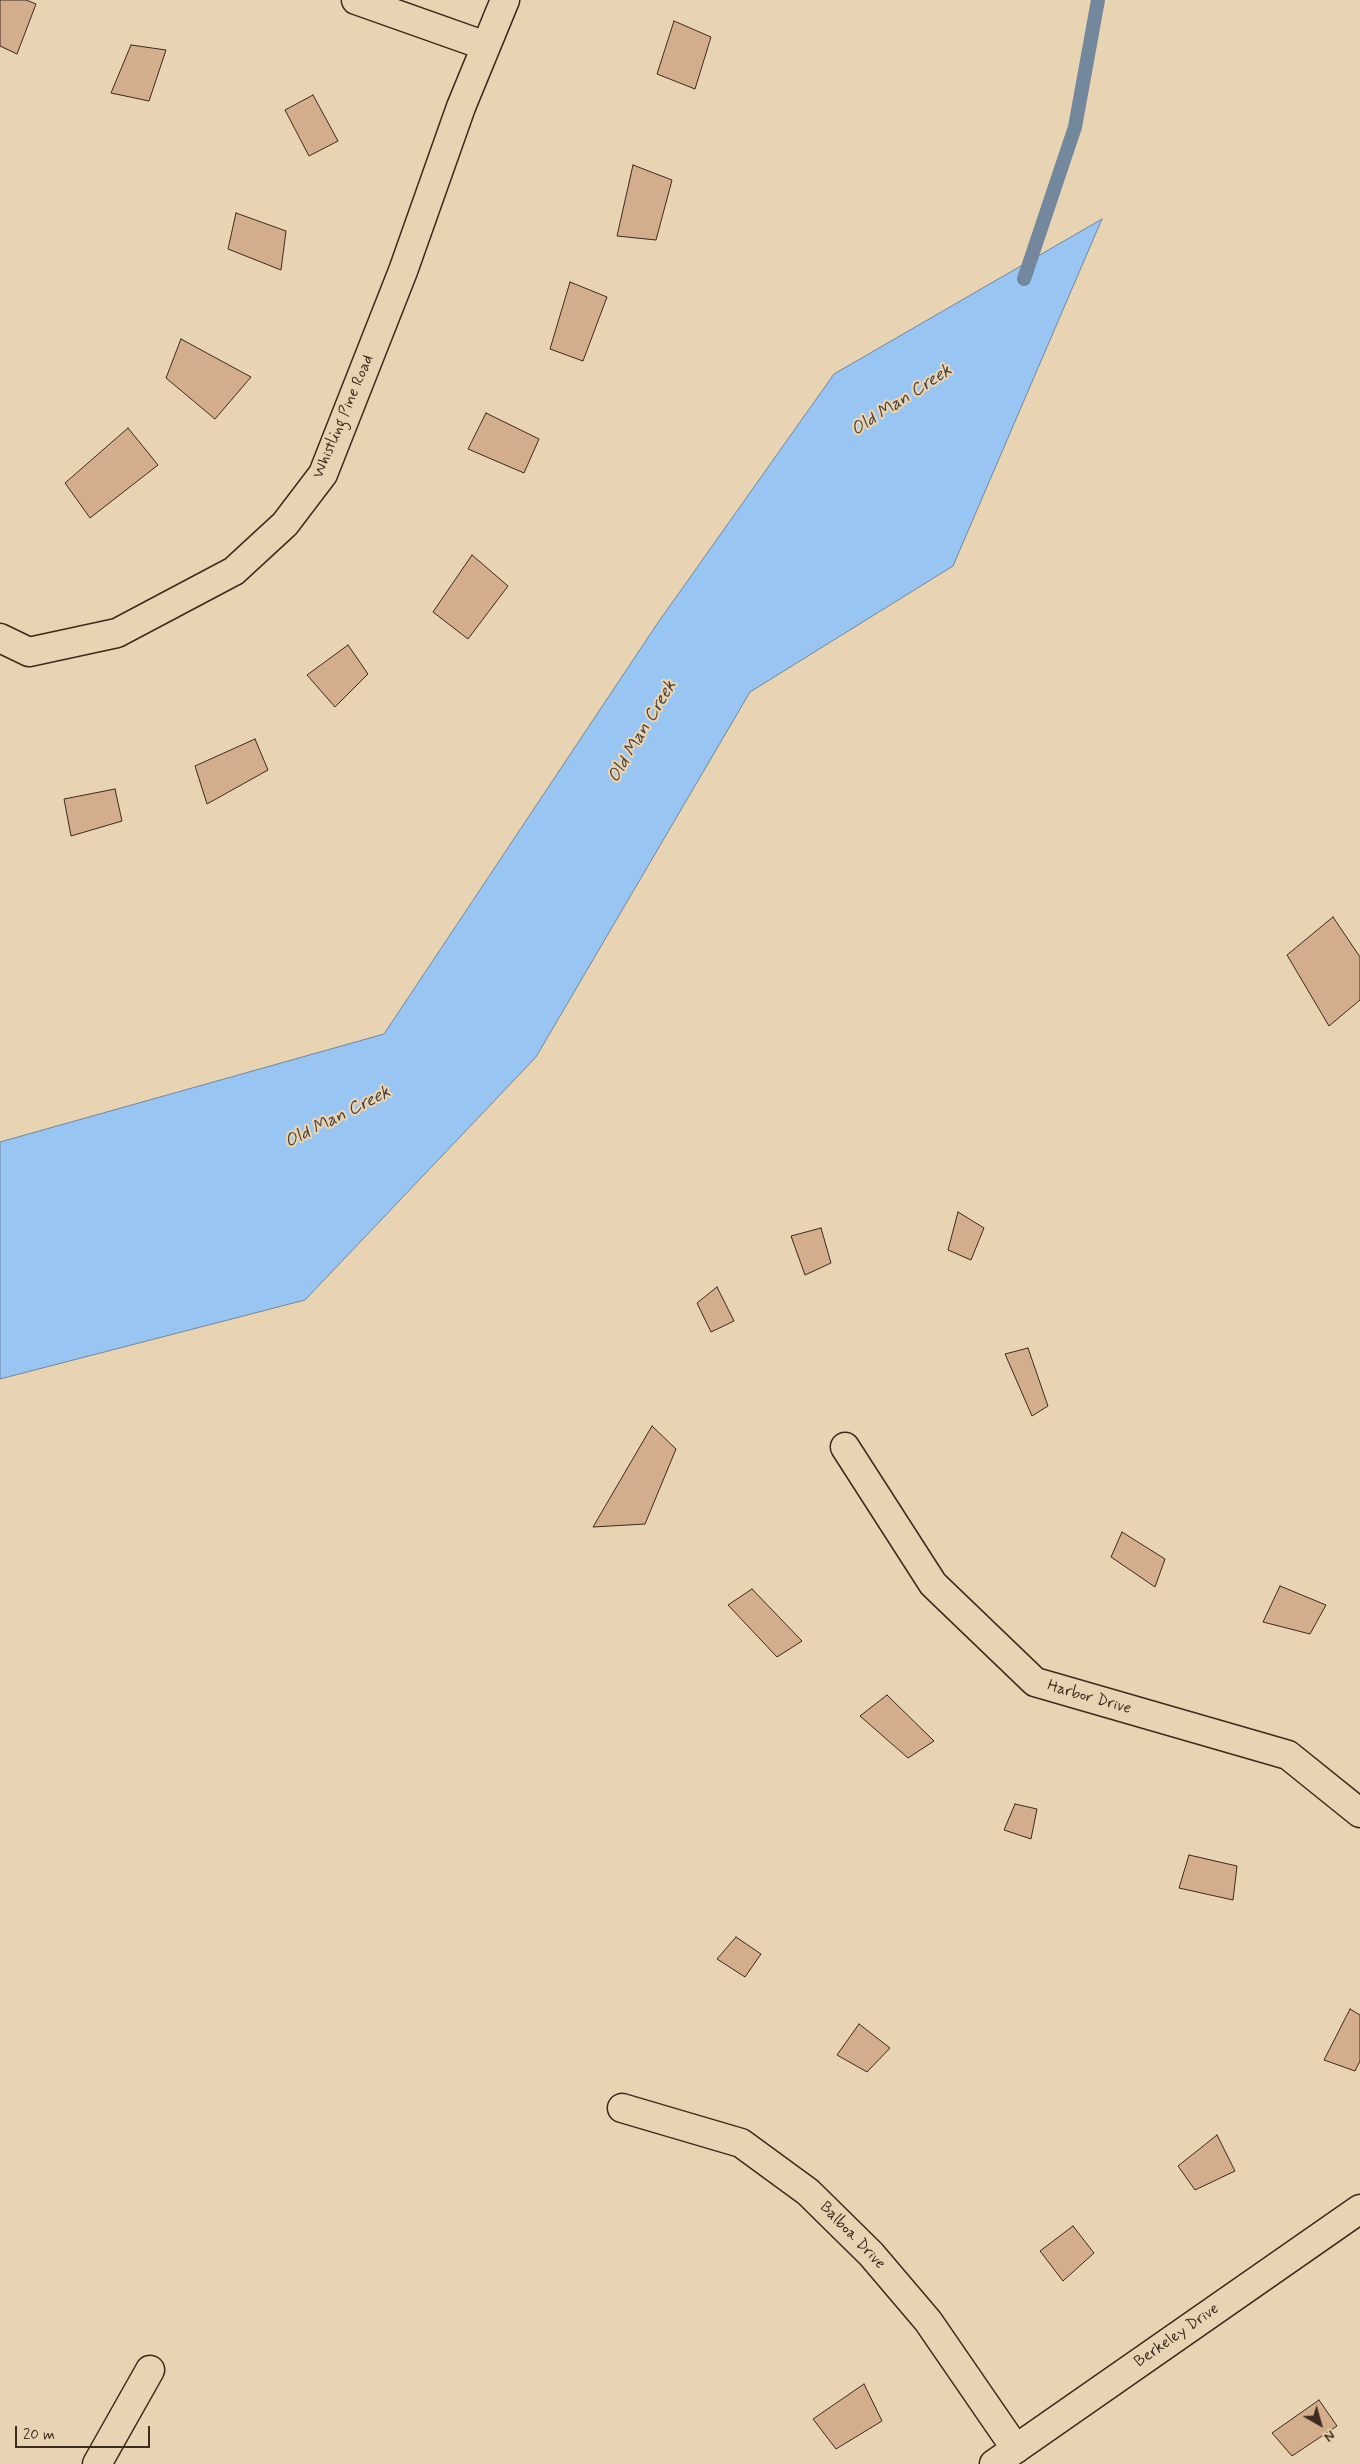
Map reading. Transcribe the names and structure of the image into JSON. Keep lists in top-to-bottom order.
{
  "streets": {
    "street": [
      "Whistling Pine Road",
      "Harbor Drive",
      "Balboa Drive",
      "Berkeley Drive"
    ]
  },
  "crossings": [
    ["Balboa Drive", "Berkeley Drive"]
  ],
  "water": ["Old Man Creek"],
  "scale_bar": "20 m",
  "north": "bottom right"
}
